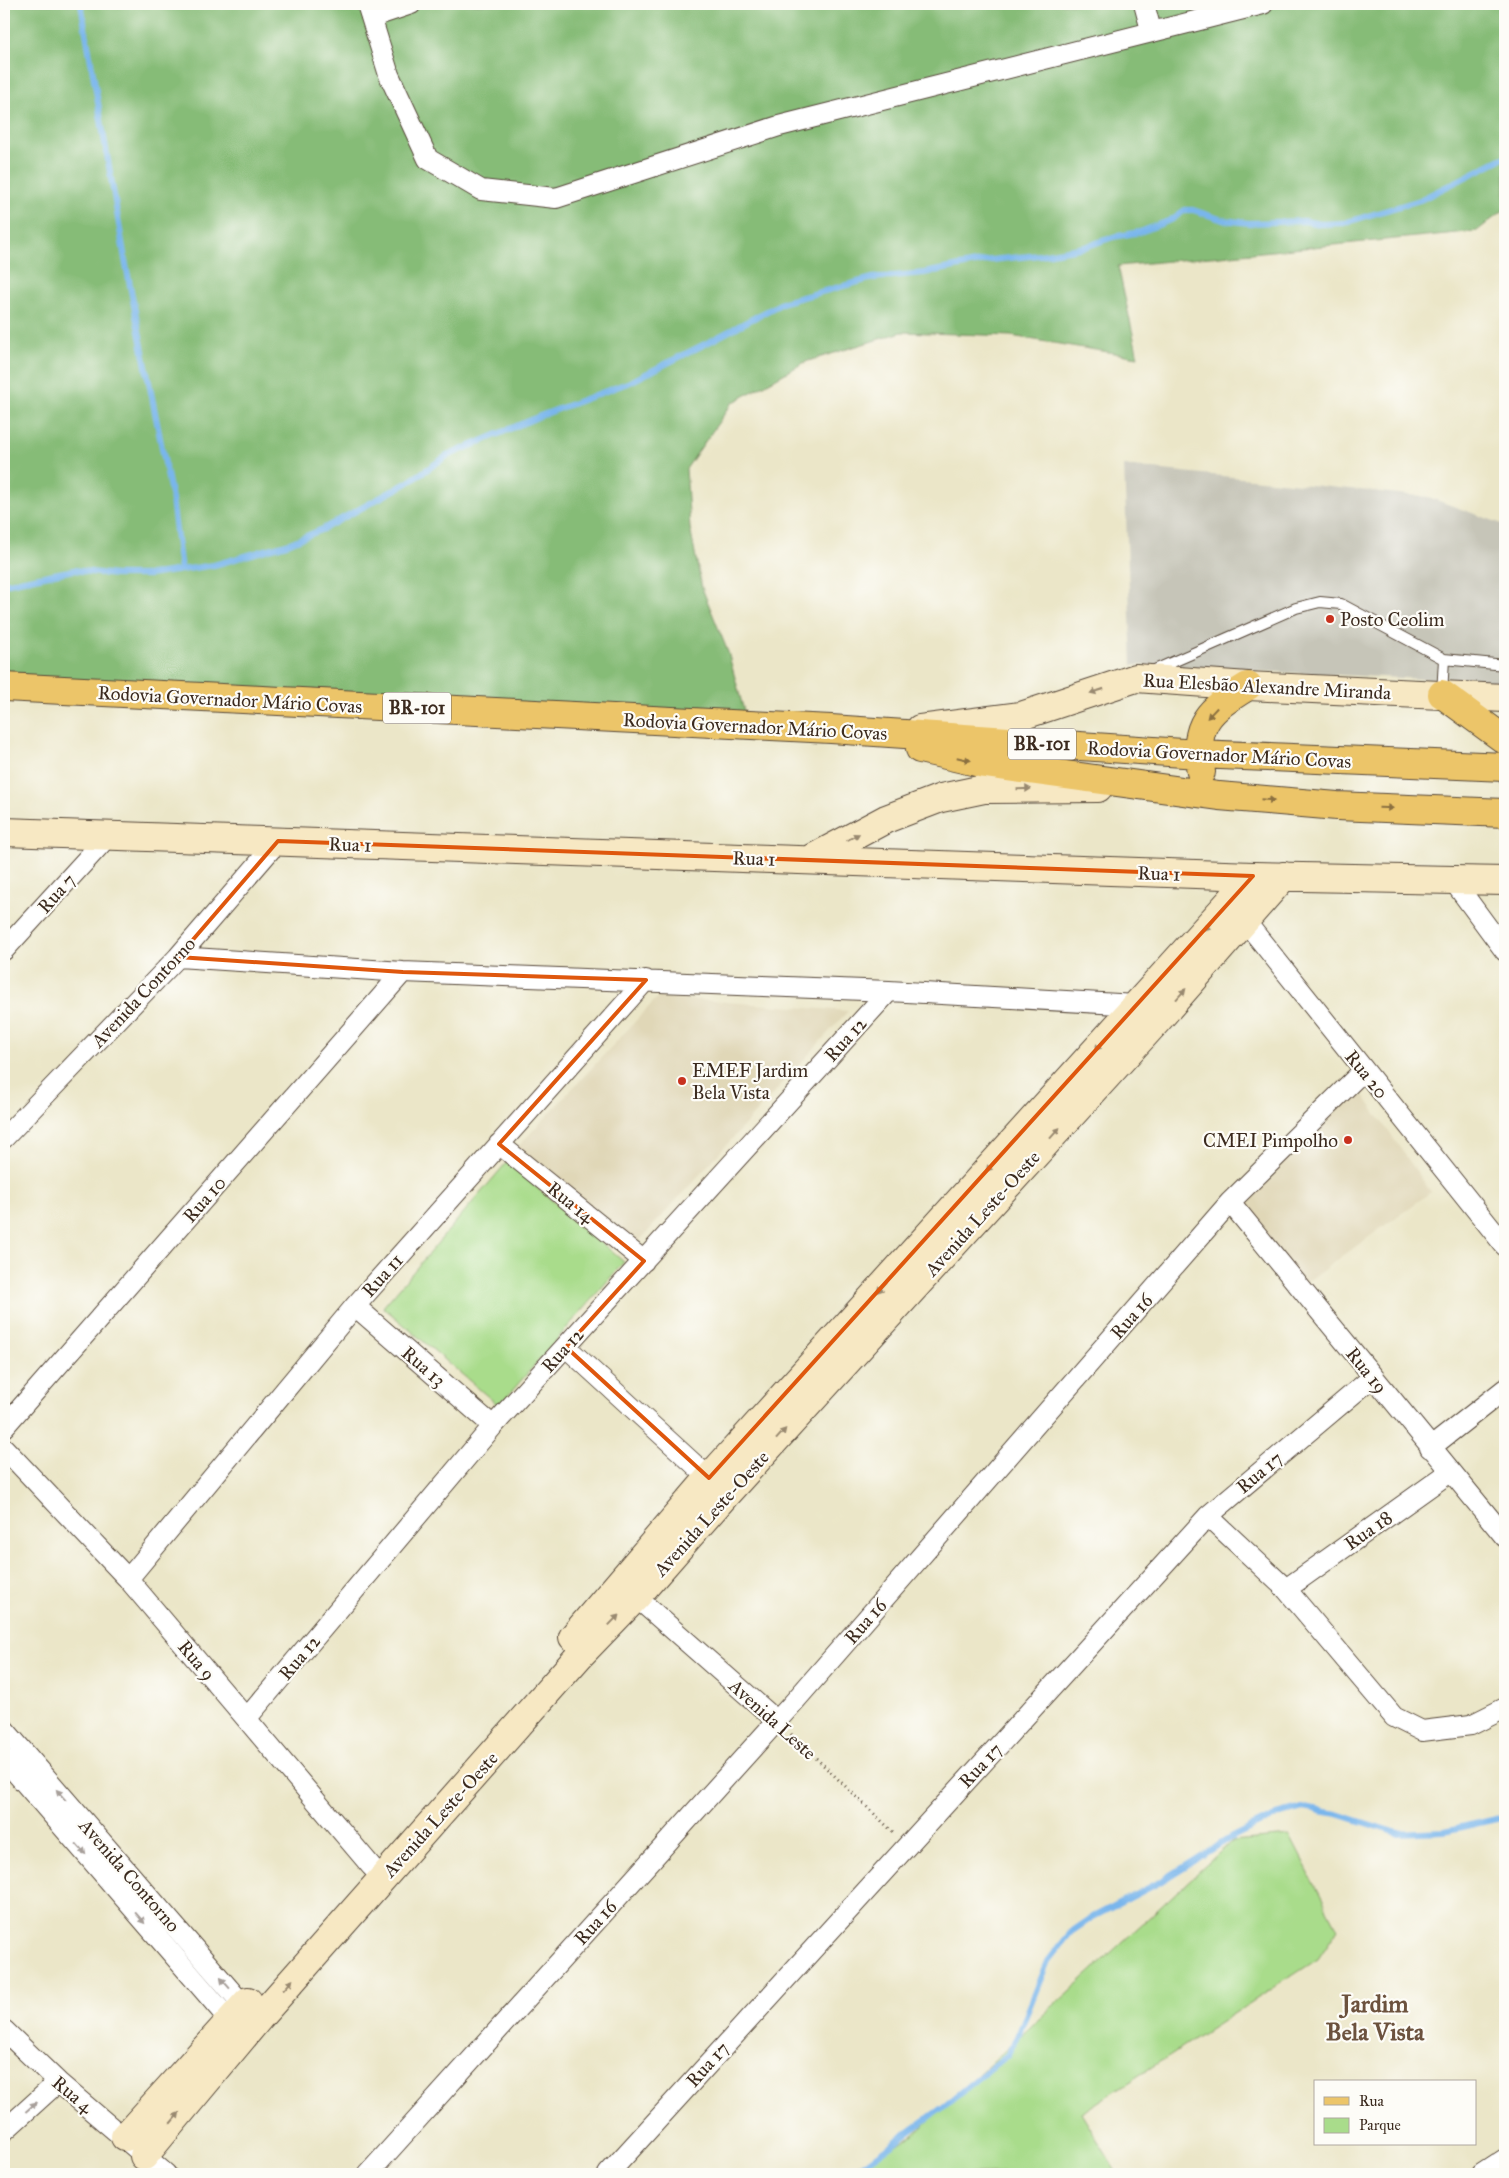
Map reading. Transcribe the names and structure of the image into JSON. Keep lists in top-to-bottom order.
{
  "streets": {
    "main road": ["Rodovia Governador Mário Covas", "BR-101"],
    "street": [
      "Rua Elesbão Alexandre Miranda",
      "Rua 1",
      "Rua 7",
      "Avenida Contorno",
      "Rua 12",
      "Rua 20",
      "Rua 10",
      "Rua 14",
      "Avenida Leste-Oeste",
      "Rua 11",
      "Rua 16",
      "Rua 13",
      "Rua 19",
      "Rua 17",
      "Rua 18",
      "Rua 9",
      "Avenida Leste",
      "Rua 4"
    ]
  },
  "crossings": [
    ["Rua Elesbão Alexandre Miranda", "Rodovia Governador Mário Covas"],
    ["Rua 1", "Rua 7"],
    ["Rua 1", "Avenida Contorno"],
    ["Rua 1", "Avenida Leste-Oeste"],
    ["Avenida Contorno", "Avenida Leste-Oeste"],
    ["Rua 12", "Rua 14"],
    ["Rua 12", "Rua 13"],
    ["Rua 12", "Rua 9"],
    ["Rua 20", "Avenida Leste-Oeste"],
    ["Rua 20", "Rua 16"],
    ["Rua 14", "Rua 11"],
    ["Avenida Leste-Oeste", "Rua 9"],
    ["Avenida Leste-Oeste", "Avenida Leste"],
    ["Avenida Leste-Oeste", "Rua 4"],
    ["Rua 11", "Rua 13"],
    ["Rua 11", "Rua 9"],
    ["Rua 16", "Rua 19"],
    ["Rua 16", "Avenida Leste"],
    ["Rua 19", "Rua 17"],
    ["Rua 19", "Rua 18"],
    ["Rua 17", "Avenida Leste"]
  ],
  "districts": ["Jardim Bela Vista"],
  "places": ["Posto Ceolim", "EMEF Jardim Bela Vista", "CMEI Pimpolho"],
  "legend": ["Rua", "Parque"]
}
